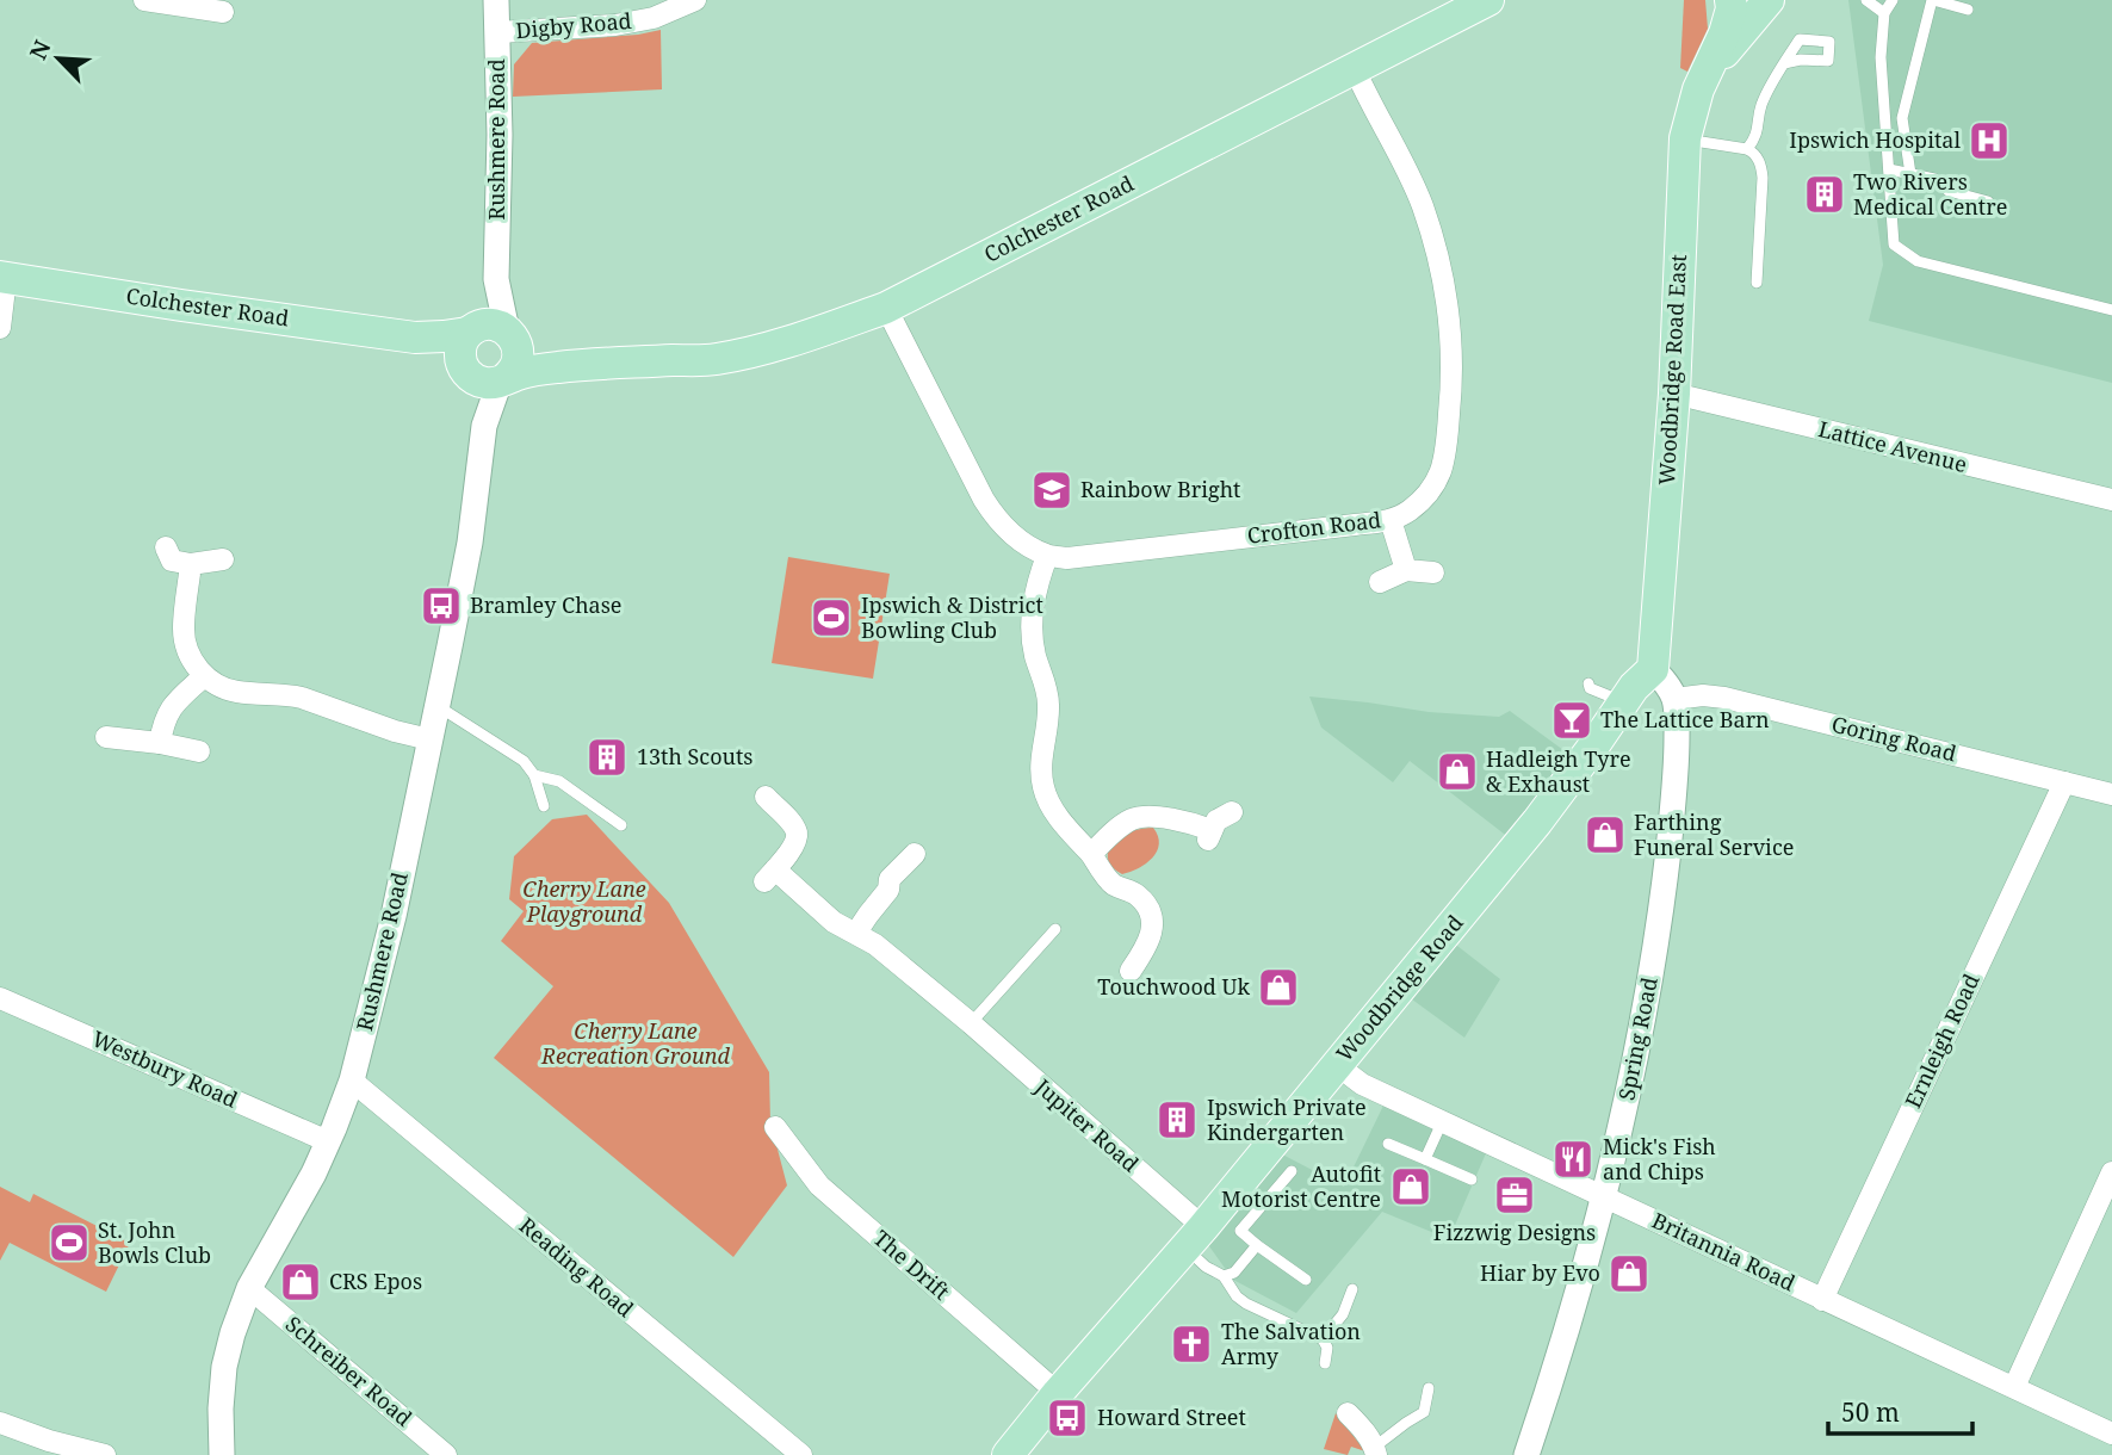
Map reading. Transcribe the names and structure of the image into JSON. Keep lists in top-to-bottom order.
{
  "streets": {
    "main road": ["Colchester Road", "Woodbridge Road East", "Woodbridge Road"],
    "street": [
      "Digby Road",
      "Rushmere Road",
      "Lattice Avenue",
      "Crofton Road",
      "Goring Road",
      "Spring Road",
      "Ernleigh Road",
      "Westbury Road",
      "Jupiter Road",
      "Britannia Road",
      "The Drift",
      "Reading Road",
      "Schreiber Road"
    ]
  },
  "crossings": [
    ["Digby Road", "Rushmere Road"],
    ["Rushmere Road", "Colchester Road"],
    ["Rushmere Road", "Westbury Road"],
    ["Rushmere Road", "Reading Road"],
    ["Rushmere Road", "Schreiber Road"],
    ["Colchester Road", "Crofton Road"],
    ["Woodbridge Road East", "Lattice Avenue"],
    ["Woodbridge Road East", "Woodbridge Road"],
    ["Goring Road", "Spring Road"],
    ["Goring Road", "Ernleigh Road"],
    ["Woodbridge Road", "Jupiter Road"],
    ["Woodbridge Road", "Britannia Road"],
    ["Woodbridge Road", "The Drift"],
    ["Spring Road", "Britannia Road"],
    ["Ernleigh Road", "Britannia Road"]
  ],
  "parks": ["Cherry Lane Playground", "Cherry Lane Recreation Ground"],
  "places": {
    "hospital": ["Ipswich Hospital"],
    "building": ["Two Rivers Medical Centre", "13th Scouts", "Ipswich Private Kindergarten"],
    "school or university": ["Rainbow Bright"],
    "bus stop": ["Bramley Chase", "Howard Street"],
    "sports": ["Ipswich & District Bowling Club", "St. John Bowls Club"],
    "bar": ["The Lattice Barn"],
    "shop": [
      "Hadleigh Tyre & Exhaust",
      "Farthing Funeral Service",
      "Touchwood Uk",
      "Autofit Motorist Centre",
      "Hiar by Evo",
      "CRS Epos"
    ],
    "restaurant": ["Mick's Fish and Chips"],
    "office": ["Fizzwig Designs"],
    "church": ["The Salvation Army"]
  },
  "scale_bar": "50 m",
  "north": "top left"
}
